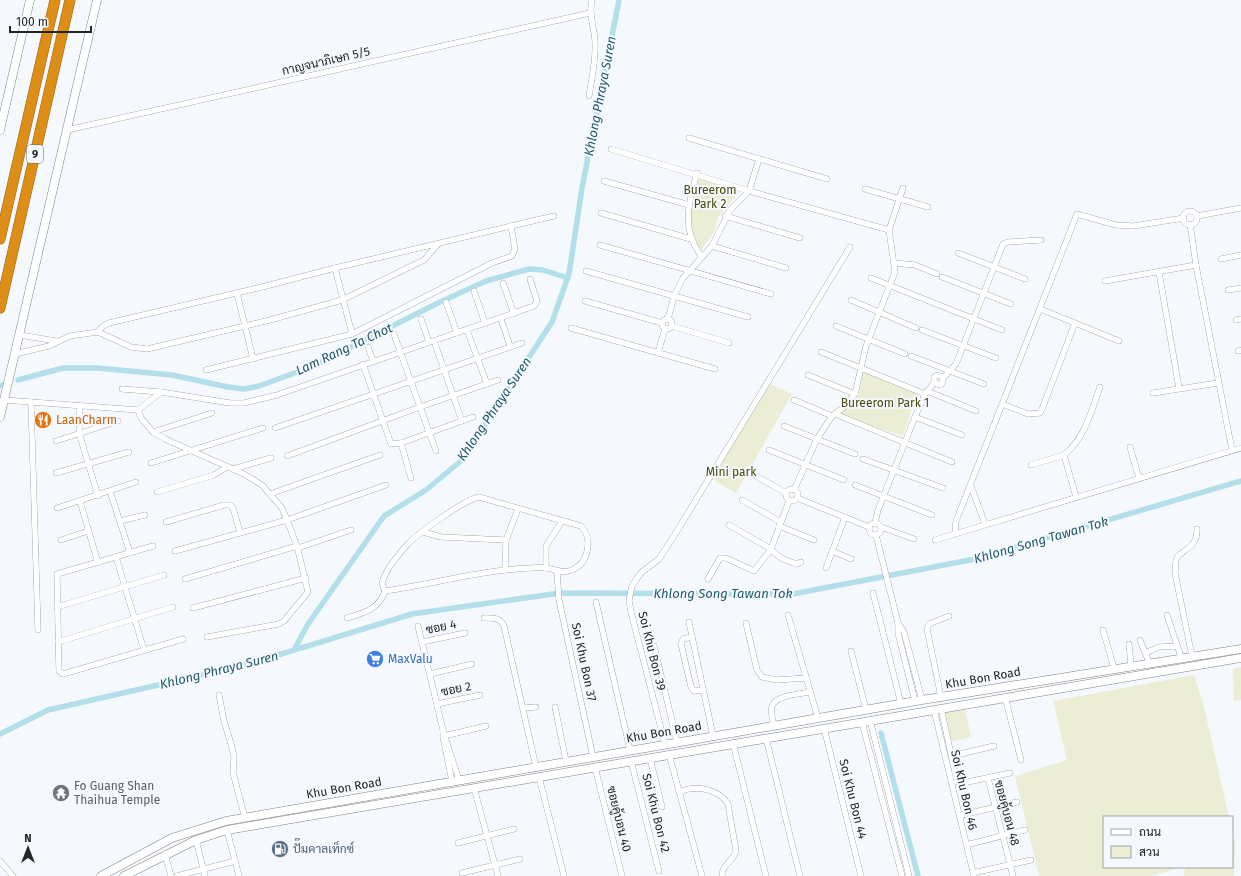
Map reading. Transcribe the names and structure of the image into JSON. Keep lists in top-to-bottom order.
{
  "streets": {
    "highway": ["9"],
    "main road": ["Khu Bon Road"],
    "street": [
      "กาญจนาภิเษก 5/5",
      "ซอย 4",
      "Soi Khu Bon 39",
      "Soi Khu Bon 37",
      "ซอย 2",
      "Soi Khu Bon 46",
      "Soi Khu Bon 44",
      "Soi Khu Bon 42",
      "ซอยคู้บอน 48",
      "ซอยคู้บอน 40"
    ]
  },
  "crossings": [
    ["Soi Khu Bon 39", "Khu Bon Road"],
    ["Soi Khu Bon 37", "Khu Bon Road"],
    ["Khu Bon Road", "Soi Khu Bon 46"],
    ["Khu Bon Road", "Soi Khu Bon 44"],
    ["Khu Bon Road", "Soi Khu Bon 42"],
    ["Khu Bon Road", "ซอยคู้บอน 40"]
  ],
  "water": ["Khlong Phraya Suren", "Lam Rang Ta Chot", "Khlong Song Tawan Tok"],
  "parks": ["Bureerom Park 2", "Bureerom Park 1", "Mini park"],
  "places": {
    "restaurant": ["LaanCharm"],
    "supermarket": ["MaxValu"],
    "temple": ["Fo Guang Shan Thaihua Temple"],
    "fuel station": ["ปั๊มคาลเท็กซ์"]
  },
  "legend": ["ถนน", "สวน"],
  "scale_bar": "100 m",
  "north": "top"
}
